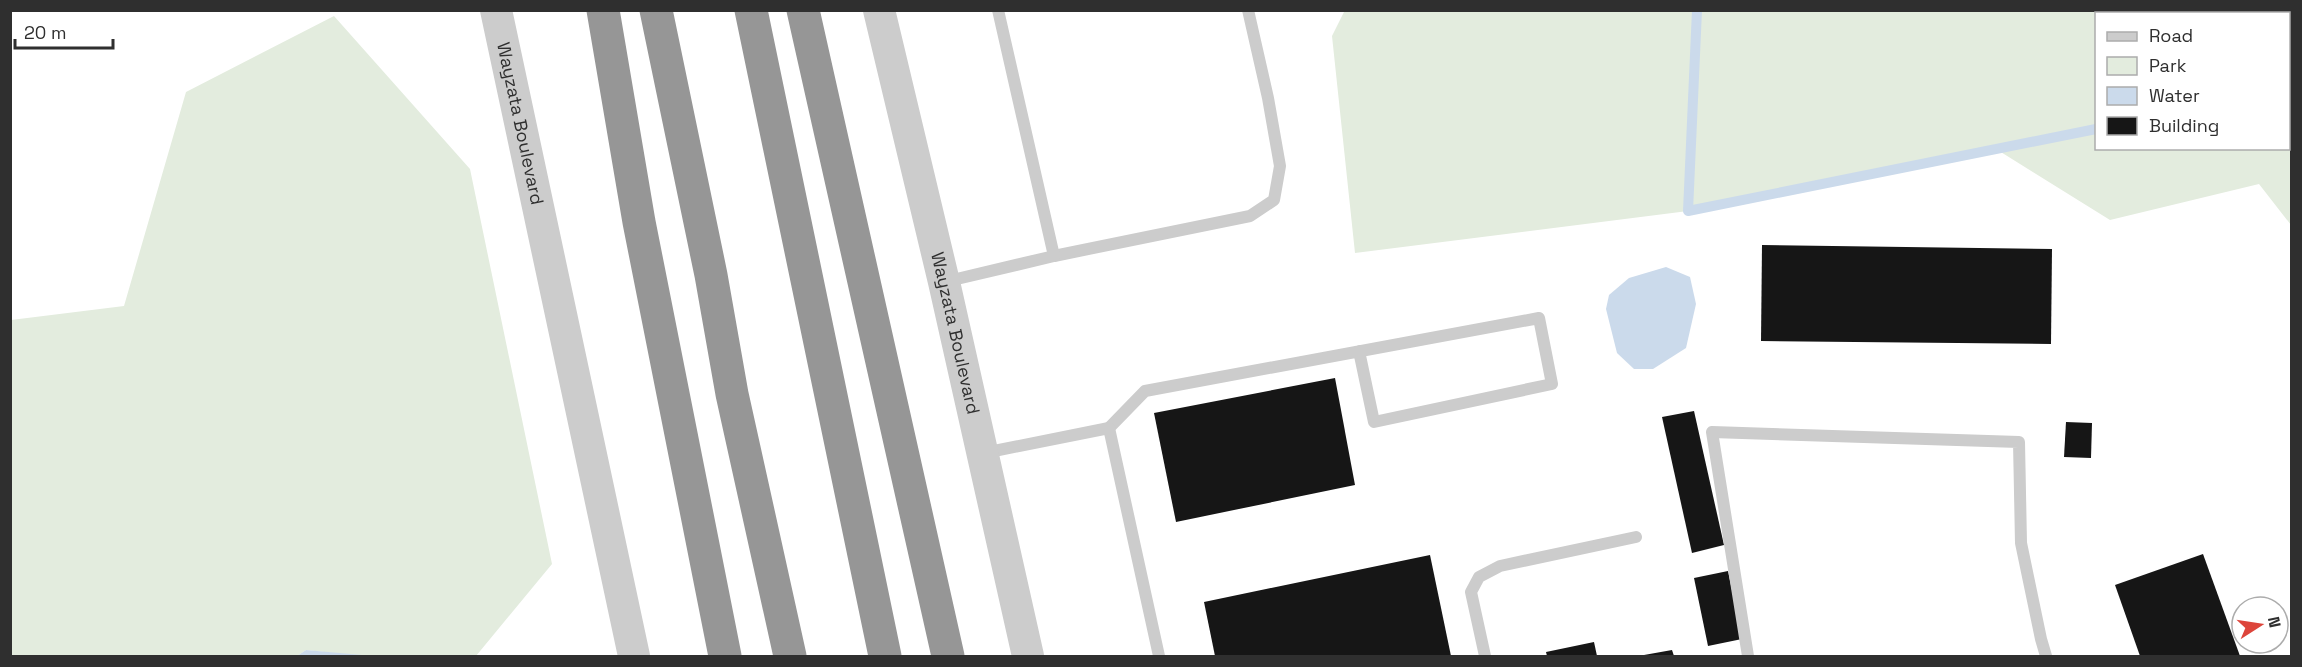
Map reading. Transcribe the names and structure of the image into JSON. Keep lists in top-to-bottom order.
{
  "streets": {
    "street": ["Wayzata Boulevard"]
  },
  "legend": [
    "Road",
    "Park",
    "Water",
    "Building"
  ],
  "scale_bar": "20 m",
  "north": "right"
}
